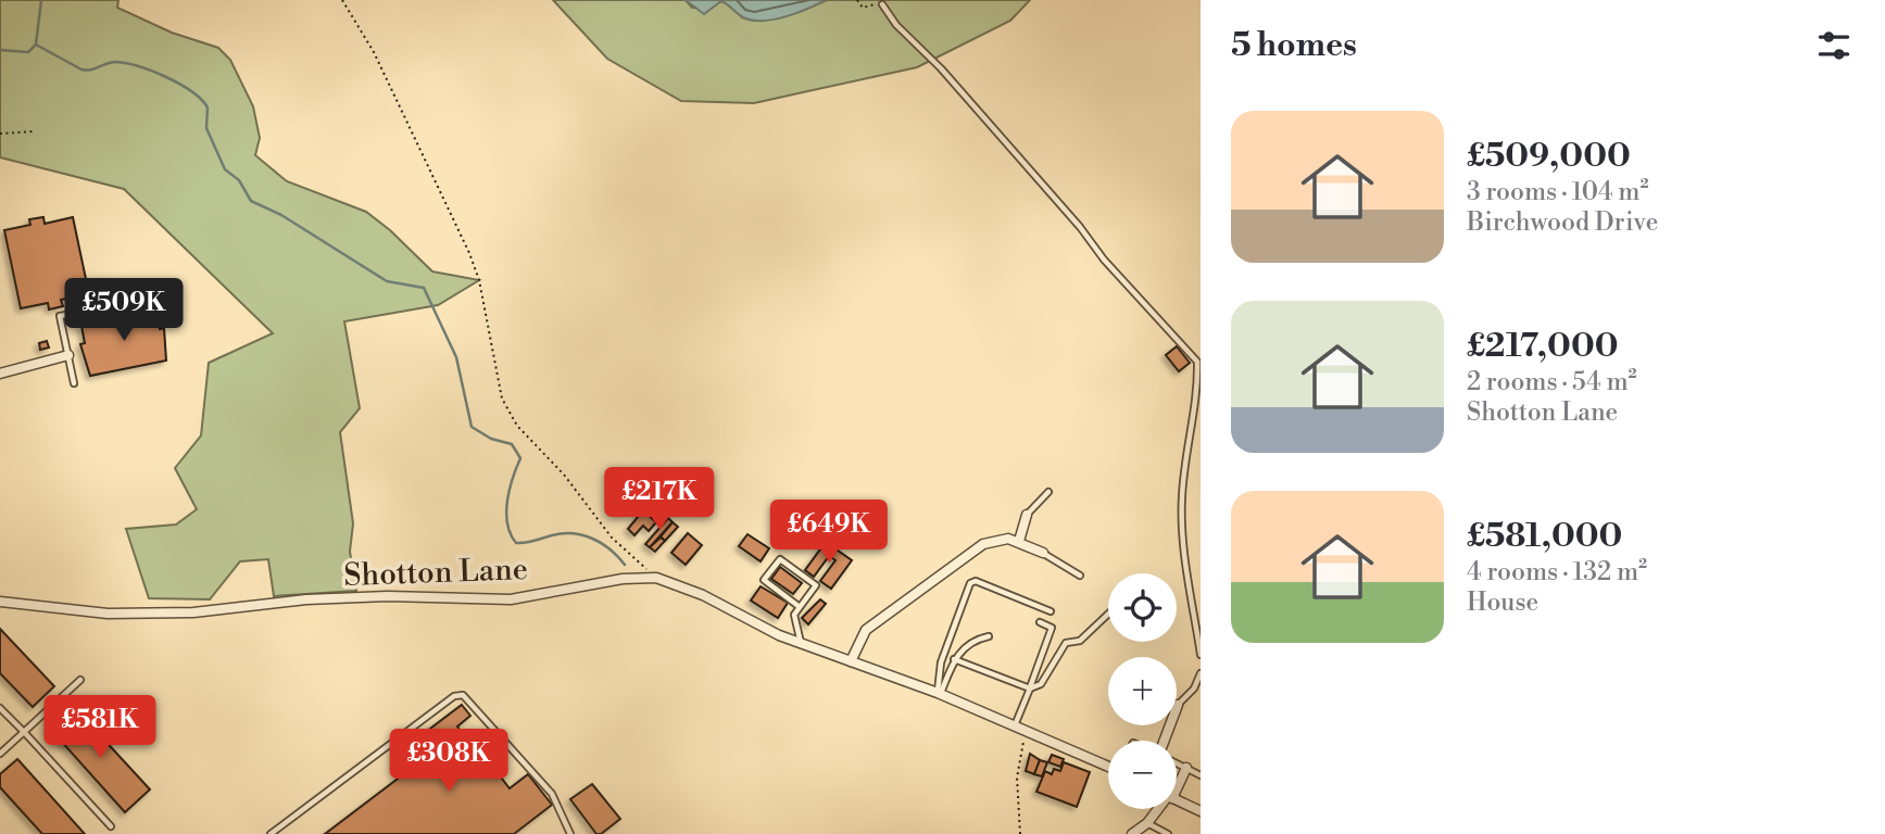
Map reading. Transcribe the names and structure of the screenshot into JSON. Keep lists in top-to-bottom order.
{
  "streets": {
    "street": ["Shotton Lane"]
  },
  "page": {
    "heading": "5 homes",
    "list": [
      {
        "name": "£509,000",
        "note": "3 rooms · 104 m² · Birchwood Drive"
      },
      {
        "name": "£217,000",
        "note": "2 rooms · 54 m² · Shotton Lane"
      },
      {
        "name": "£581,000",
        "note": "4 rooms · 132 m² · House"
      }
    ],
    "price": [
      "£509K",
      "£217K",
      "£649K",
      "£581K",
      "£308K"
    ],
    "map_buttons": ["+", "−"]
  }
}
